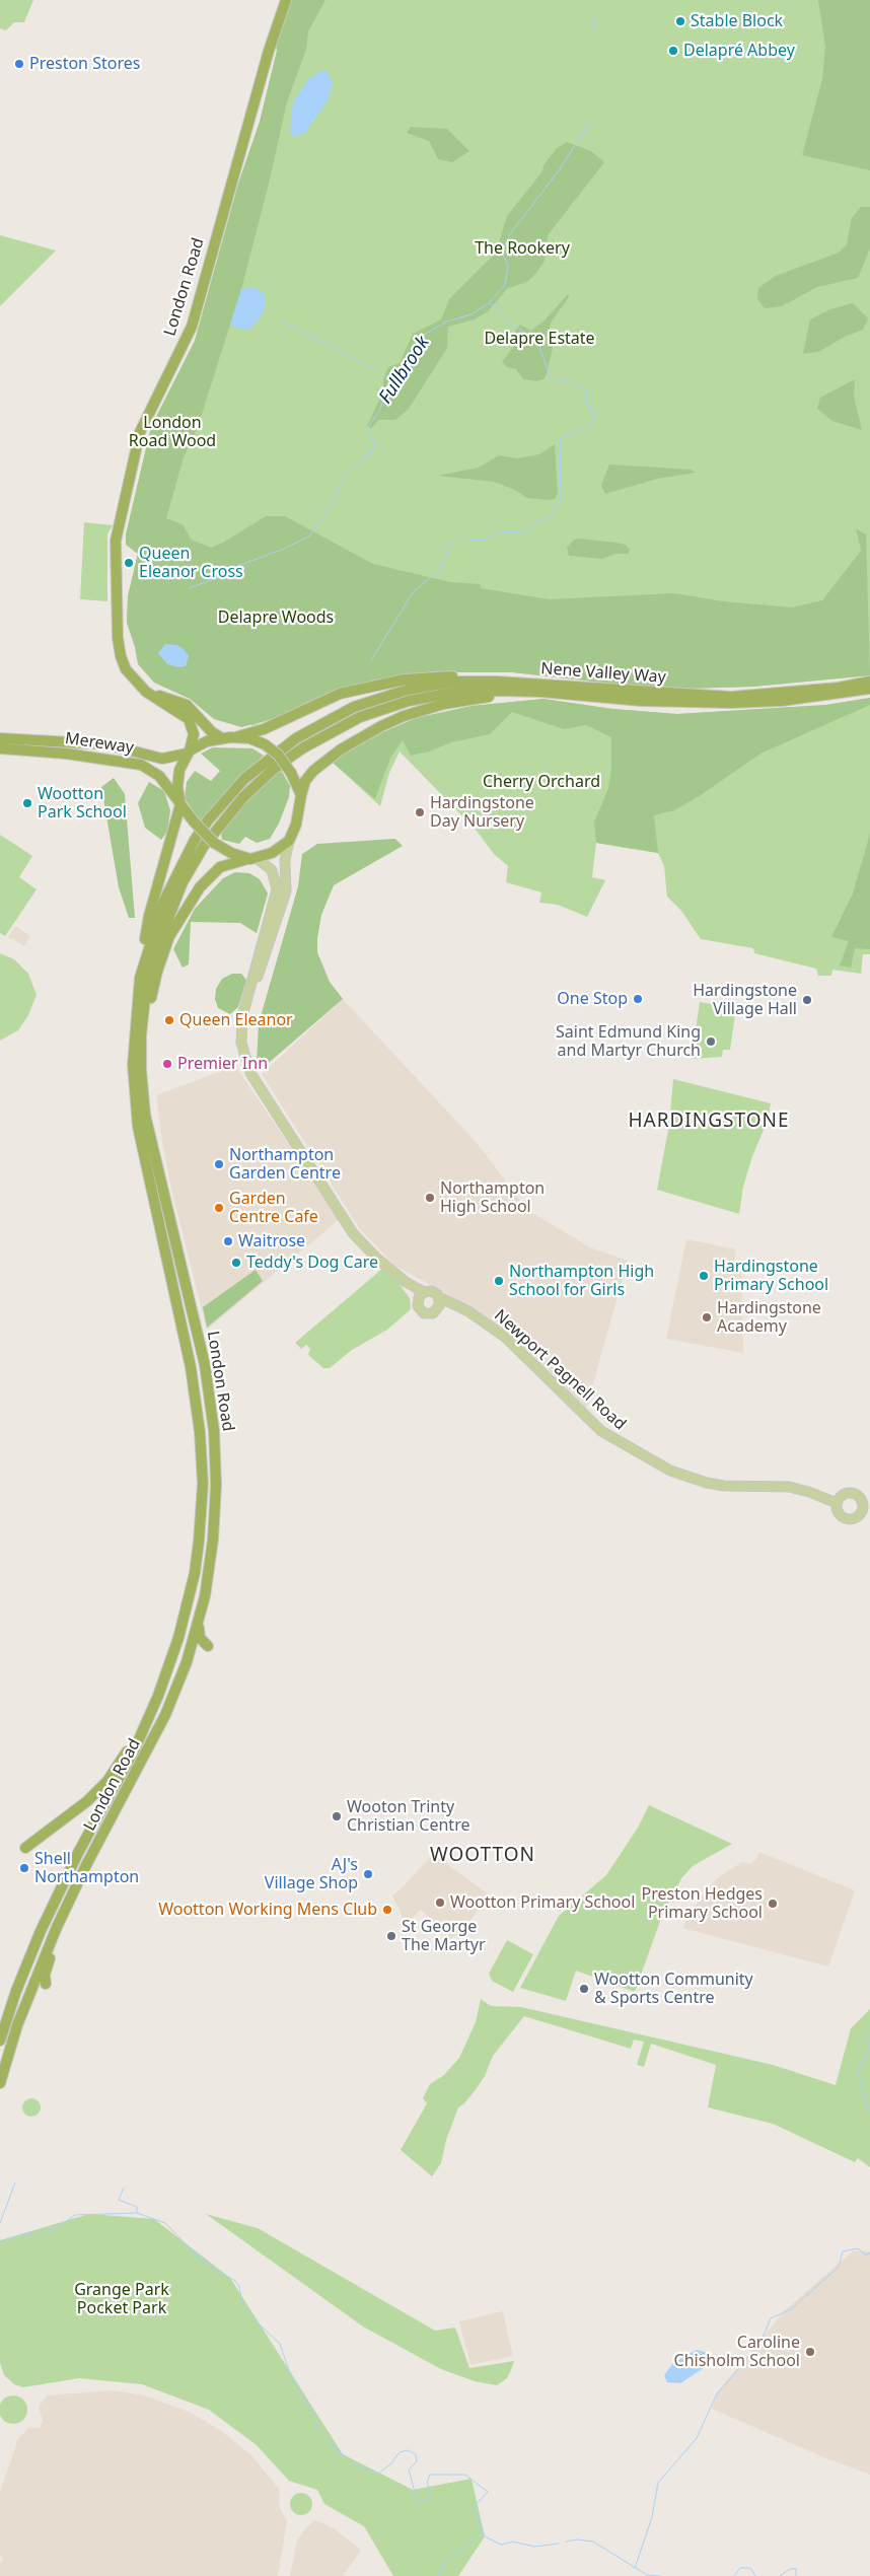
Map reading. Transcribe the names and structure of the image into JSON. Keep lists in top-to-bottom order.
{
  "streets": {
    "highway": ["London Road", "Nene Valley Way", "Mereway"],
    "main road": ["Newport Pagnell Road"]
  },
  "crossings": [
    ["London Road", "Nene Valley Way"],
    ["London Road", "Mereway"]
  ],
  "districts": ["HARDINGSTONE", "WOOTTON"],
  "water": ["Fullbrook"],
  "parks": [
    "The Rookery",
    "Delapre Estate",
    "London Road Wood",
    "Delapre Woods",
    "Cherry Orchard",
    "Grange Park Pocket Park"
  ],
  "places": [
    "Stable Block",
    "Delapré Abbey",
    "Preston Stores",
    "Queen Eleanor Cross",
    "Wootton Park School",
    "Hardingstone Day Nursery",
    "One Stop",
    "Hardingstone Village Hall",
    "Queen Eleanor",
    "Saint Edmund King and Martyr Church",
    "Premier Inn",
    "Northampton Garden Centre",
    "Northampton High School",
    "Garden Centre Cafe",
    "Waitrose",
    "Teddy's Dog Care",
    "Hardingstone Primary School",
    "Northampton High School for Girls",
    "Hardingstone Academy",
    "Wooton Trinty Christian Centre",
    "Shell Northampton",
    "AJ's Village Shop",
    "Wootton Primary School",
    "Preston Hedges Primary School",
    "Wootton Working Mens Club",
    "St George The Martyr",
    "Wootton Community & Sports Centre",
    "Caroline Chisholm School"
  ]
}
